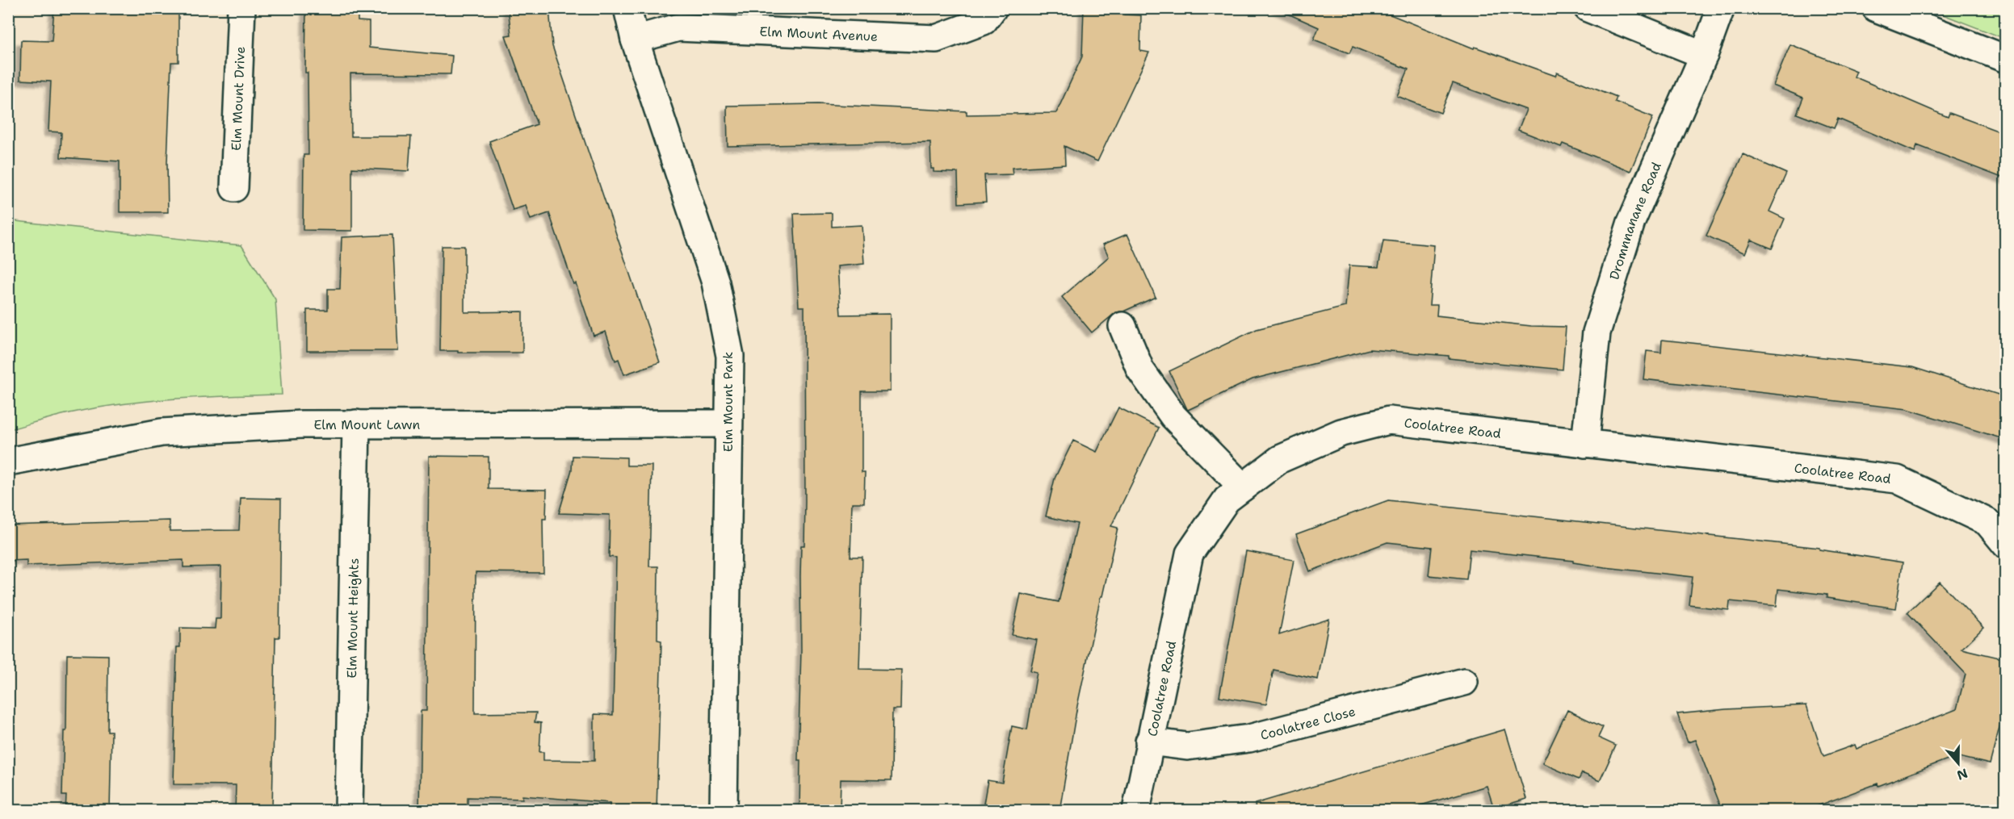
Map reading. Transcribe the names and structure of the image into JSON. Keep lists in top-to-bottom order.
{
  "streets": {
    "street": [
      "Elm Mount Avenue",
      "Elm Mount Drive",
      "Dromnnanane Road",
      "Elm Mount Park",
      "Elm Mount Lawn",
      "Coolatree Road",
      "Elm Mount Heights",
      "Coolatree Close"
    ]
  },
  "crossings": [
    ["Elm Mount Avenue", "Elm Mount Park"],
    ["Dromnnanane Road", "Coolatree Road"],
    ["Elm Mount Park", "Elm Mount Lawn"],
    ["Elm Mount Lawn", "Elm Mount Heights"],
    ["Coolatree Road", "Coolatree Close"]
  ],
  "north": "bottom"
}
